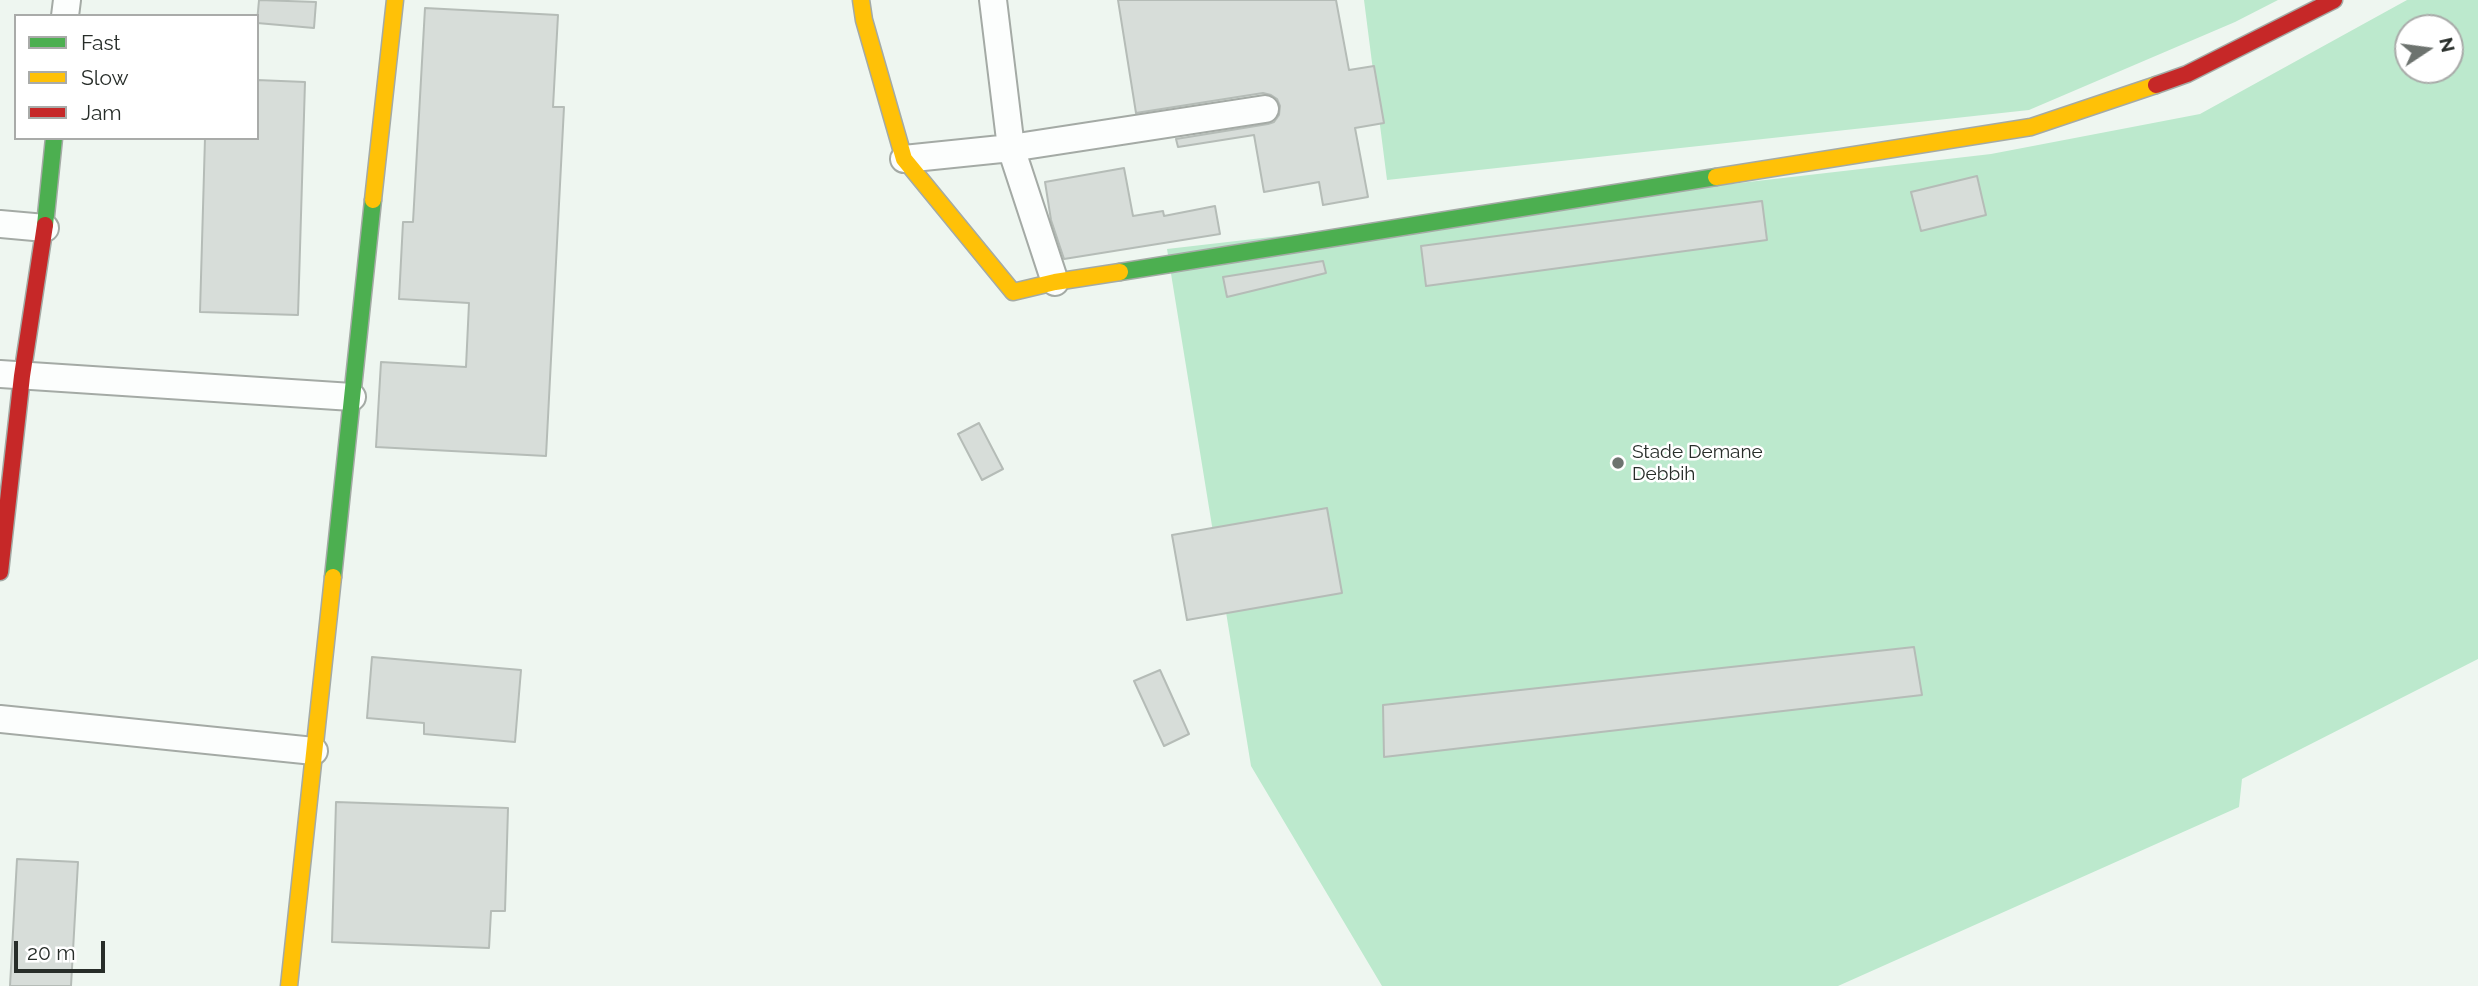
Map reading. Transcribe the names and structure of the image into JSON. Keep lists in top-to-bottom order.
{
  "places": ["Stade Demane Debbih"],
  "legend": ["Fast", "Slow", "Jam"],
  "scale_bar": "20 m",
  "north": "right"
}
